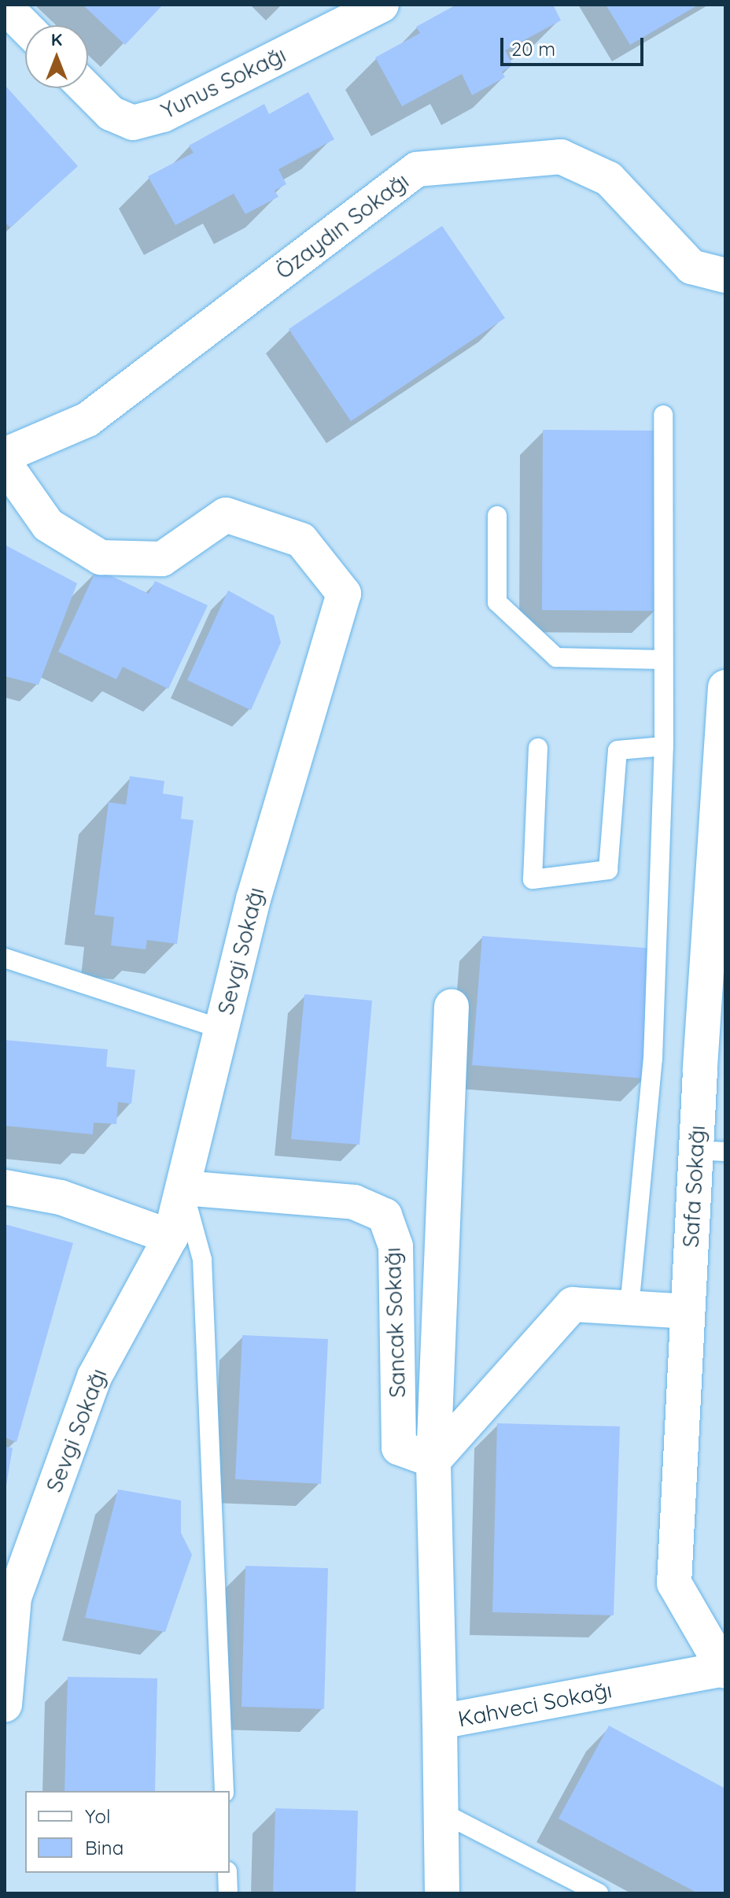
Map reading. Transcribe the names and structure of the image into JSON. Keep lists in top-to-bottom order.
{
  "streets": {
    "street": [
      "Yunus Sokağı",
      "Özaydın Sokağı",
      "Sevgi Sokağı",
      "Safa Sokağı",
      "Sancak Sokağı",
      "Kahveci Sokağı"
    ]
  },
  "crossings": [
    ["Sevgi Sokağı", "Sancak Sokağı"],
    ["Safa Sokağı", "Kahveci Sokağı"],
    ["Sancak Sokağı", "Kahveci Sokağı"]
  ],
  "legend": ["Yol", "Bina"],
  "scale_bar": "20 m",
  "north": "top"
}
